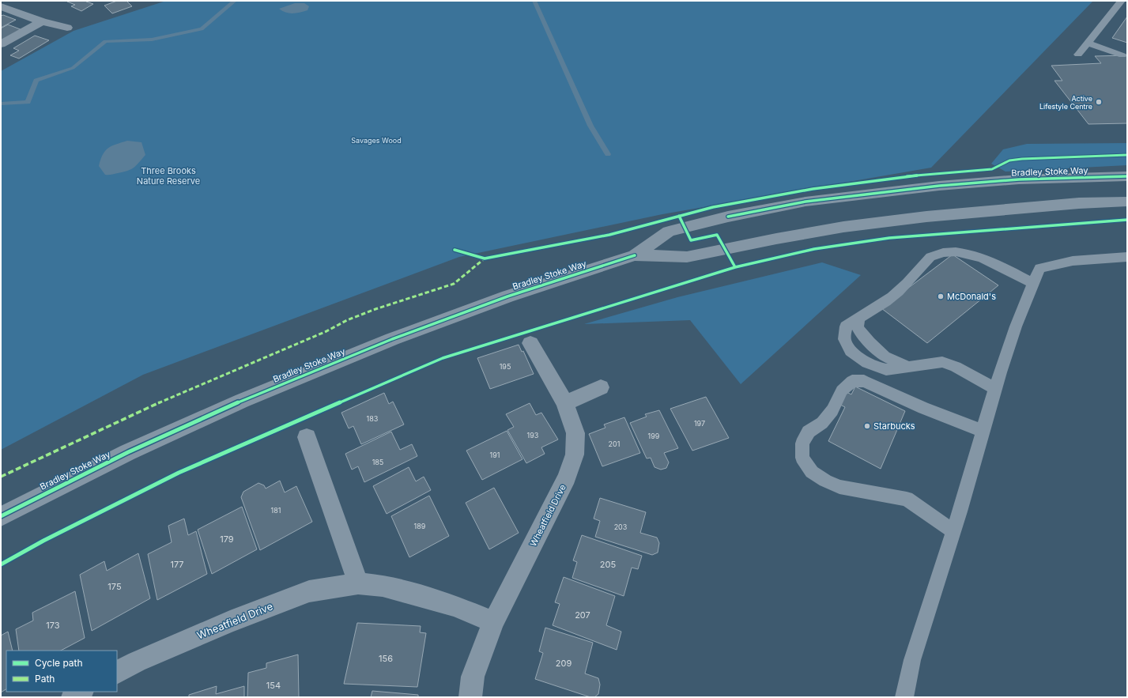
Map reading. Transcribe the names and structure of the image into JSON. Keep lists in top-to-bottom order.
{
  "streets": {
    "street": ["Bradley Stoke Way", "Wheatfield Drive"]
  },
  "parks": ["Savages Wood", "Three Brooks Nature Reserve"],
  "places": ["Active Lifestyle Centre", "McDonald's", "Starbucks"],
  "house_numbers": [
    "195",
    "183",
    "197",
    "193",
    "199",
    "201",
    "191",
    "185",
    "181",
    "189",
    "203",
    "179",
    "177",
    "205",
    "175",
    "207",
    "173",
    "156",
    "209",
    "154"
  ],
  "legend": ["Cycle path", "Path"]
}
